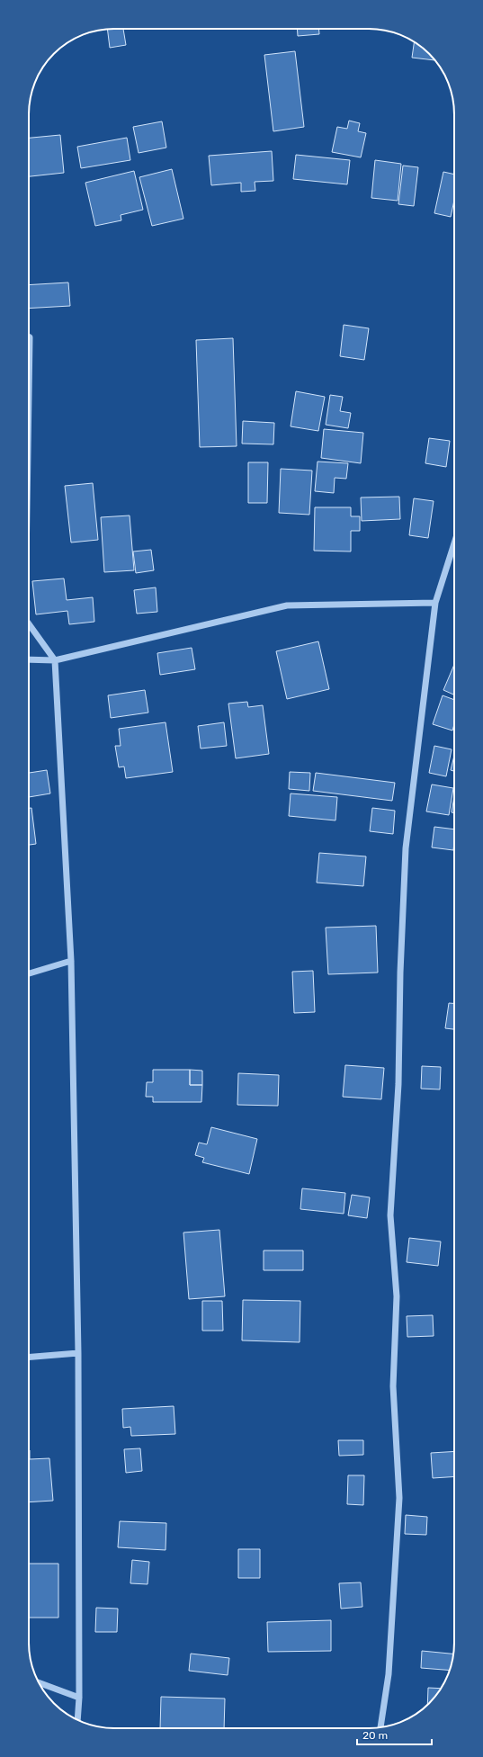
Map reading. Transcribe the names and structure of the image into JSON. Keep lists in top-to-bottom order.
{
  "scale_bar": "20 m"
}
